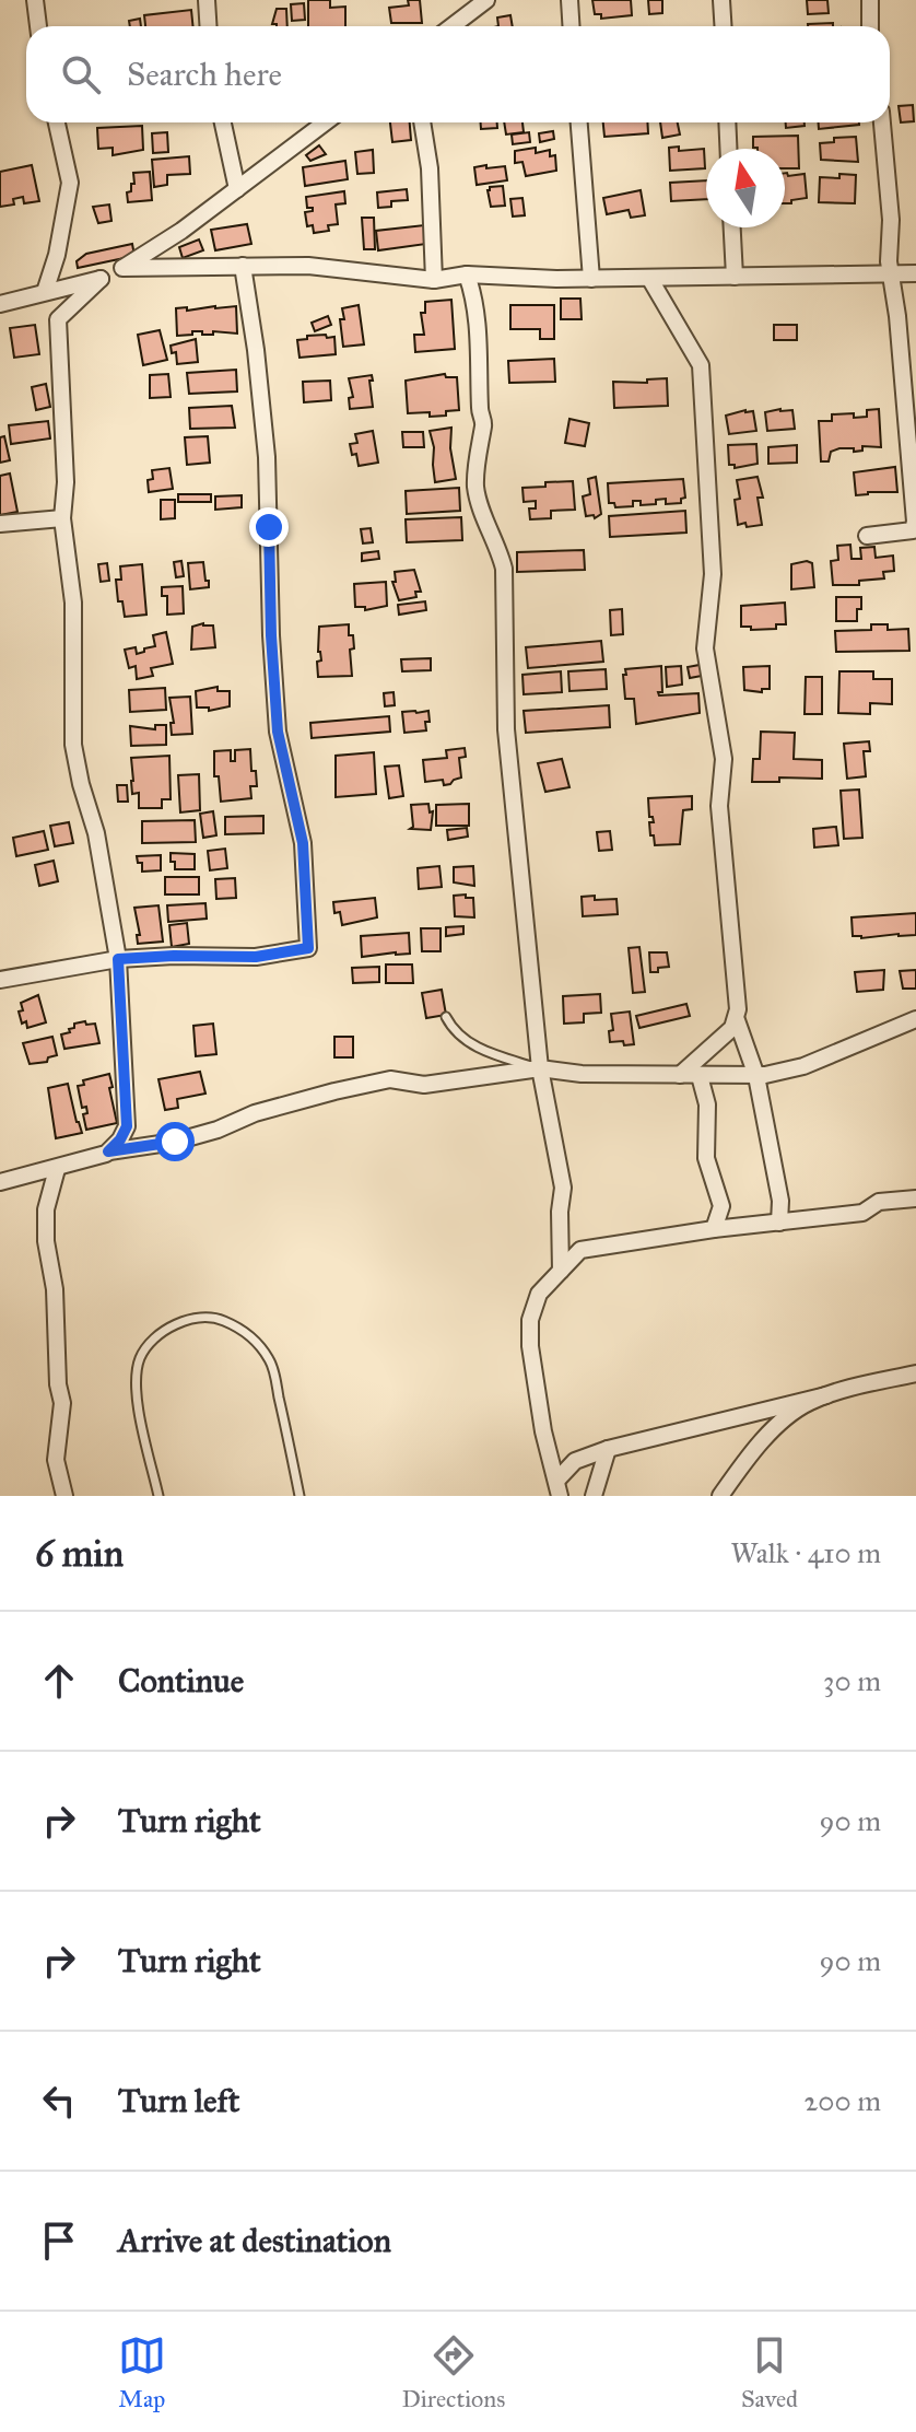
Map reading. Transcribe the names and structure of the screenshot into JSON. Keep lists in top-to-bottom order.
{
  "north": "top",
  "page": {
    "search": "Search here",
    "heading": ["6 min", "Walk · 410 m"],
    "list": [
      ["Continue", "30 m"],
      ["Turn right", "90 m"],
      ["Turn right", "90 m"],
      ["Turn left", "200 m"],
      "Arrive at destination"
    ],
    "nav": ["Map", "Directions", "Saved"]
  }
}
